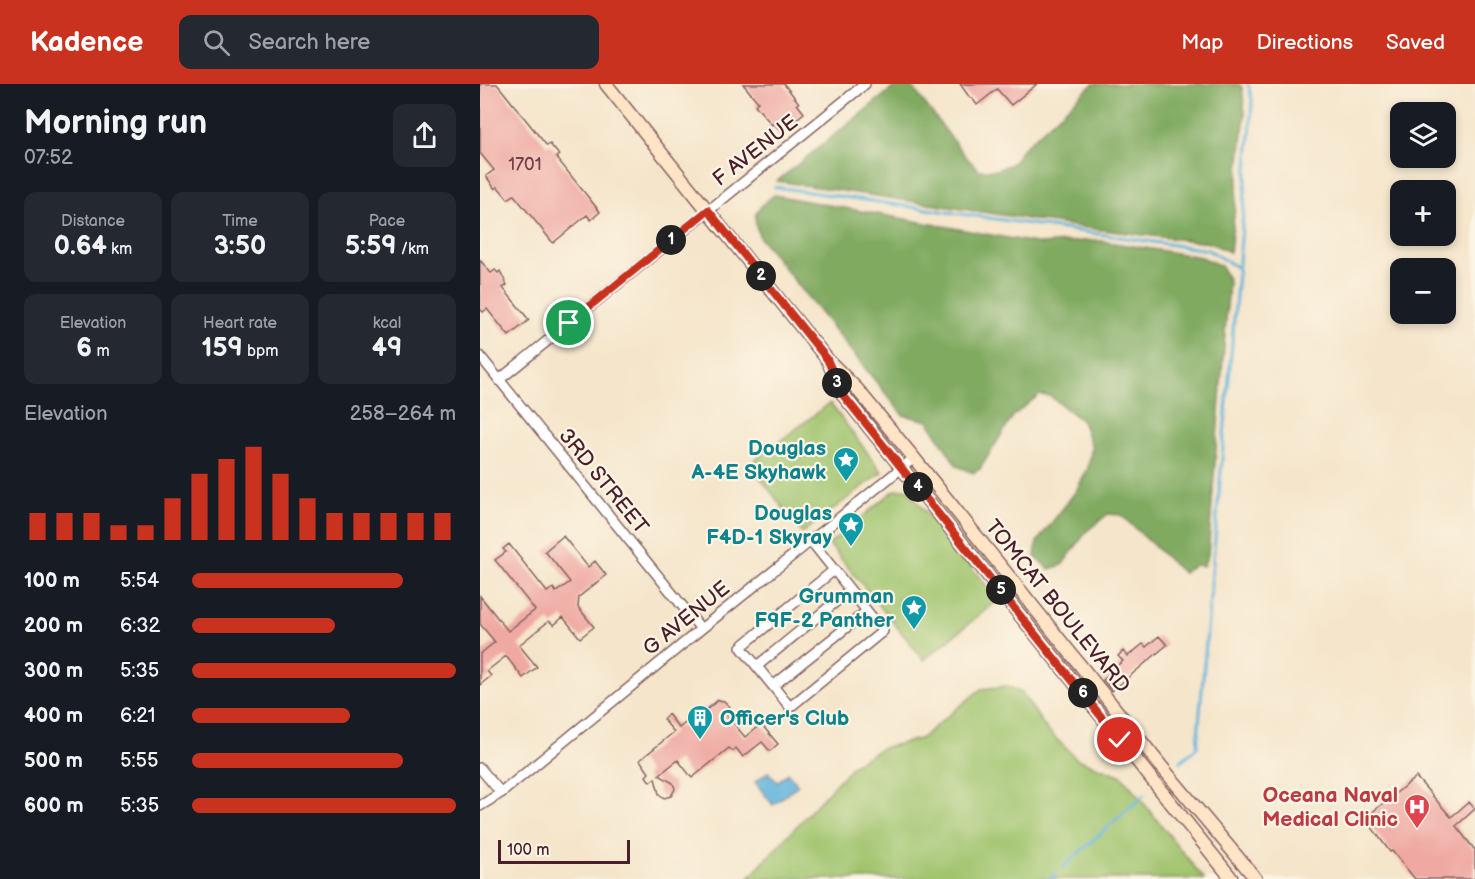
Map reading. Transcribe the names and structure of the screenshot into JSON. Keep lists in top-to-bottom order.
{
  "streets": {
    "main road": ["TOMCAT BOULEVARD"],
    "street": ["F AVENUE", "3RD STREET", "G AVENUE"]
  },
  "crossings": [
    ["F AVENUE", "3RD STREET"],
    ["F AVENUE", "TOMCAT BOULEVARD"],
    ["3RD STREET", "G AVENUE"],
    ["TOMCAT BOULEVARD", "G AVENUE"]
  ],
  "places": {
    "place": ["Douglas A-4E Skyhawk", "Douglas F4D-1 Skyray", "Grumman F9F-2 Panther"],
    "building": ["Officer's Club"],
    "hospital": ["Oceana Naval Medical Clinic"]
  },
  "house_numbers": ["1701"],
  "scale_bar": "100 m",
  "page": {
    "header": "Kadence",
    "search": "Search here",
    "nav": ["Map", "Directions", "Saved"],
    "heading": ["Morning run", "07:52"],
    "map_buttons": ["+", "−"],
    "stats": [
      ["Distance", "0.64 km"],
      ["Time", "3:50"],
      ["Pace", "5:59 /km"],
      ["Elevation", "6 m"],
      ["Heart rate", "159 bpm"],
      ["kcal", "49"]
    ],
    "pins": [
      "1",
      "2",
      "3",
      "4",
      "5",
      "6"
    ],
    "chart": ["Elevation", "258–264 m"],
    "list": [
      {
        "name": "100 m",
        "note": "5:54"
      },
      {
        "name": "200 m",
        "note": "6:32"
      },
      {
        "name": "300 m",
        "note": "5:35"
      },
      {
        "name": "400 m",
        "note": "6:21"
      },
      {
        "name": "500 m",
        "note": "5:55"
      },
      {
        "name": "600 m",
        "note": "5:35"
      }
    ],
    "scale": "100 m"
  }
}
